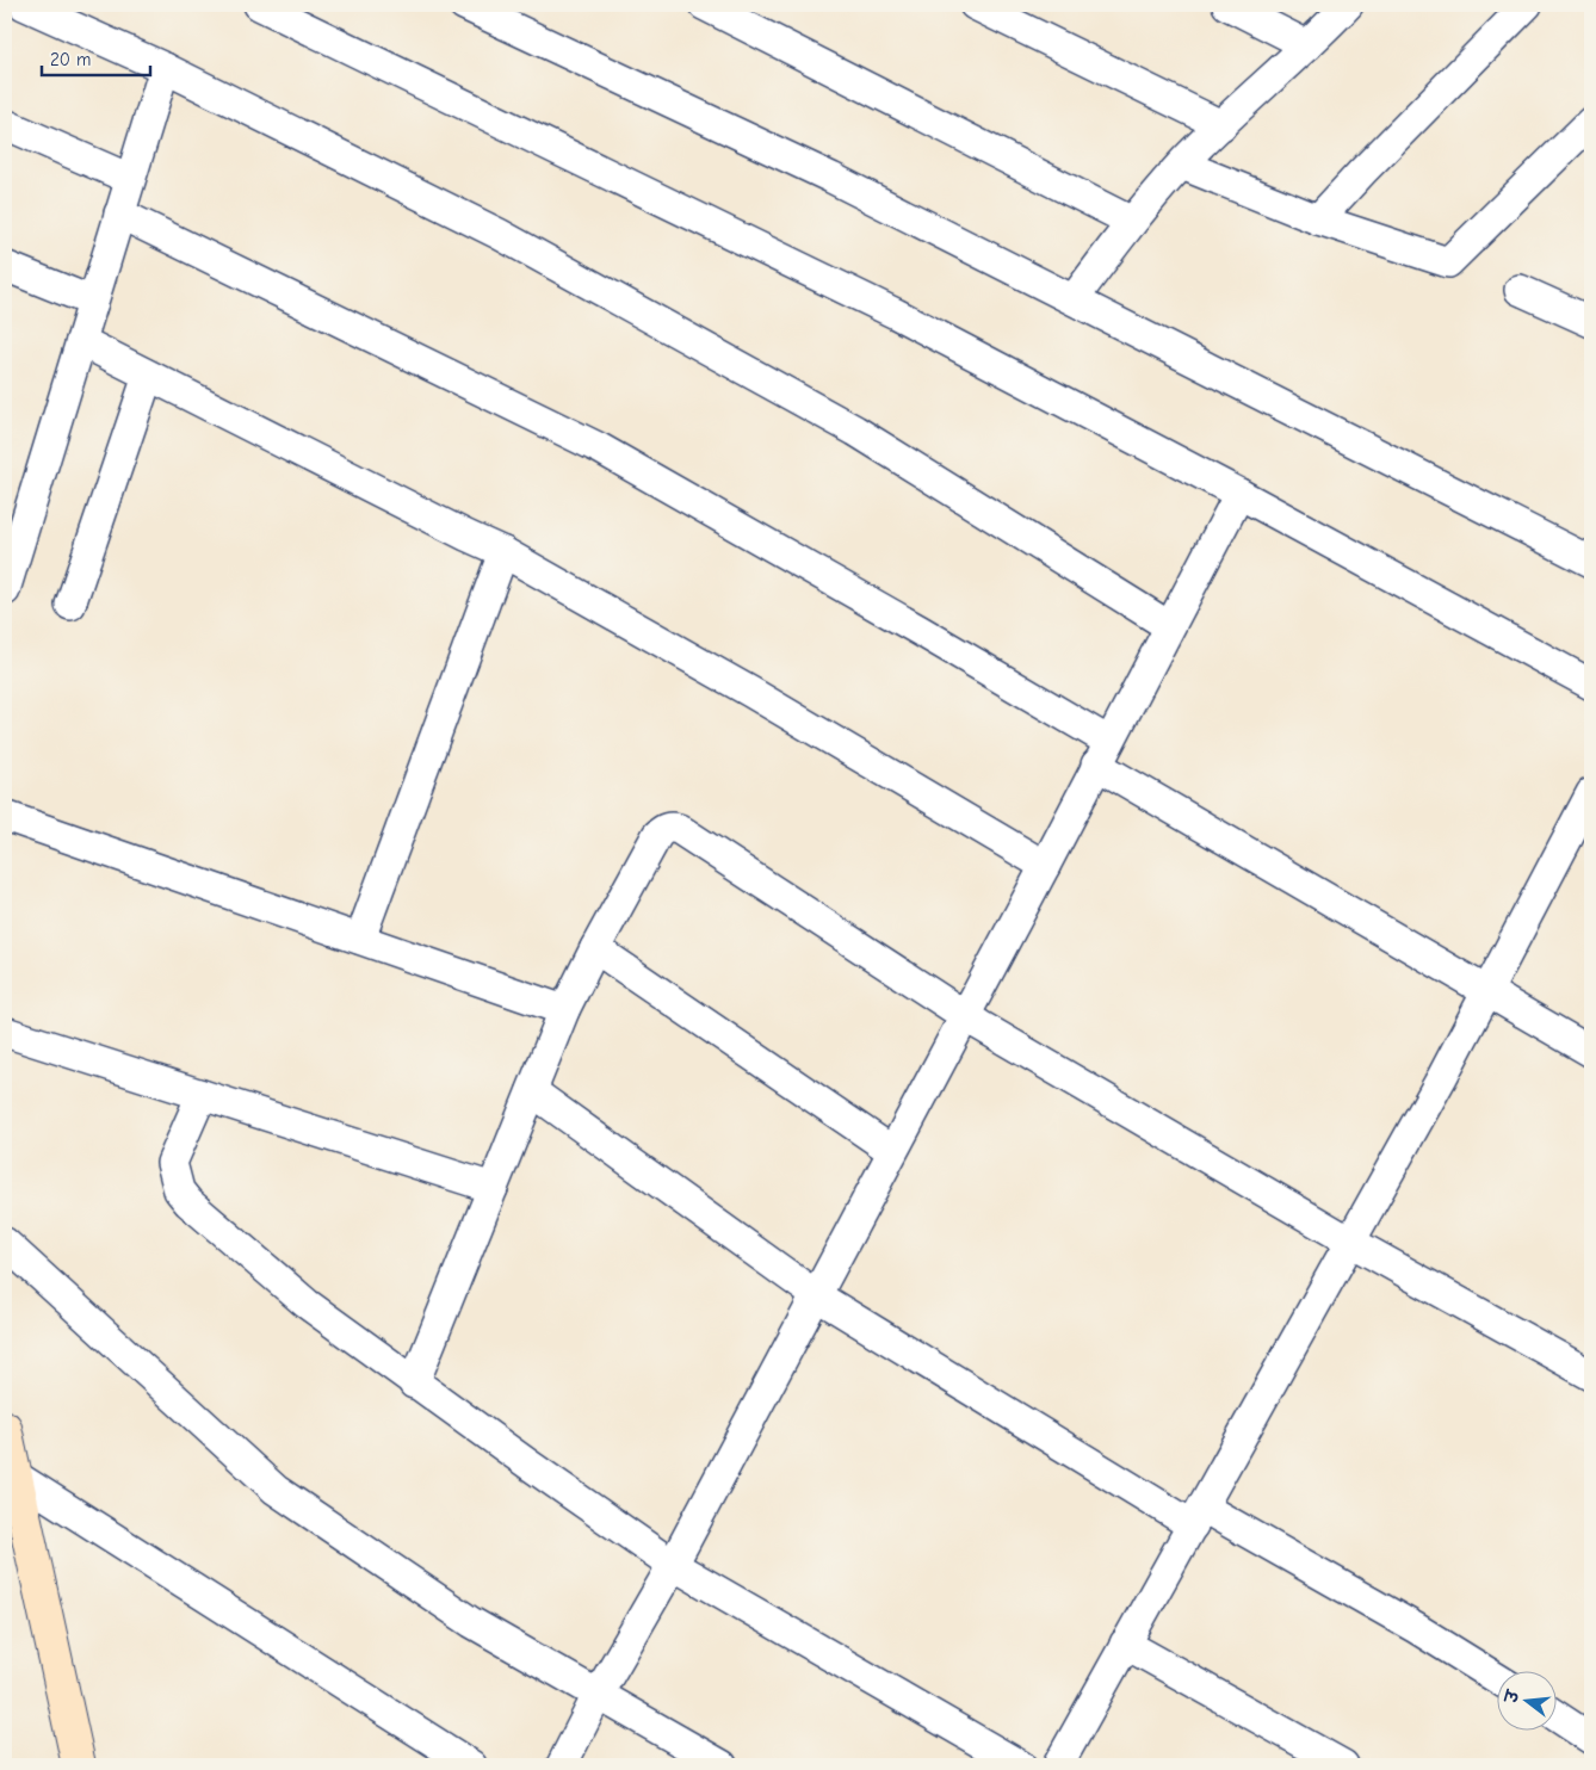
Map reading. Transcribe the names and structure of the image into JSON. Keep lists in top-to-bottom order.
{
  "scale_bar": "20 m",
  "north": "left"
}
